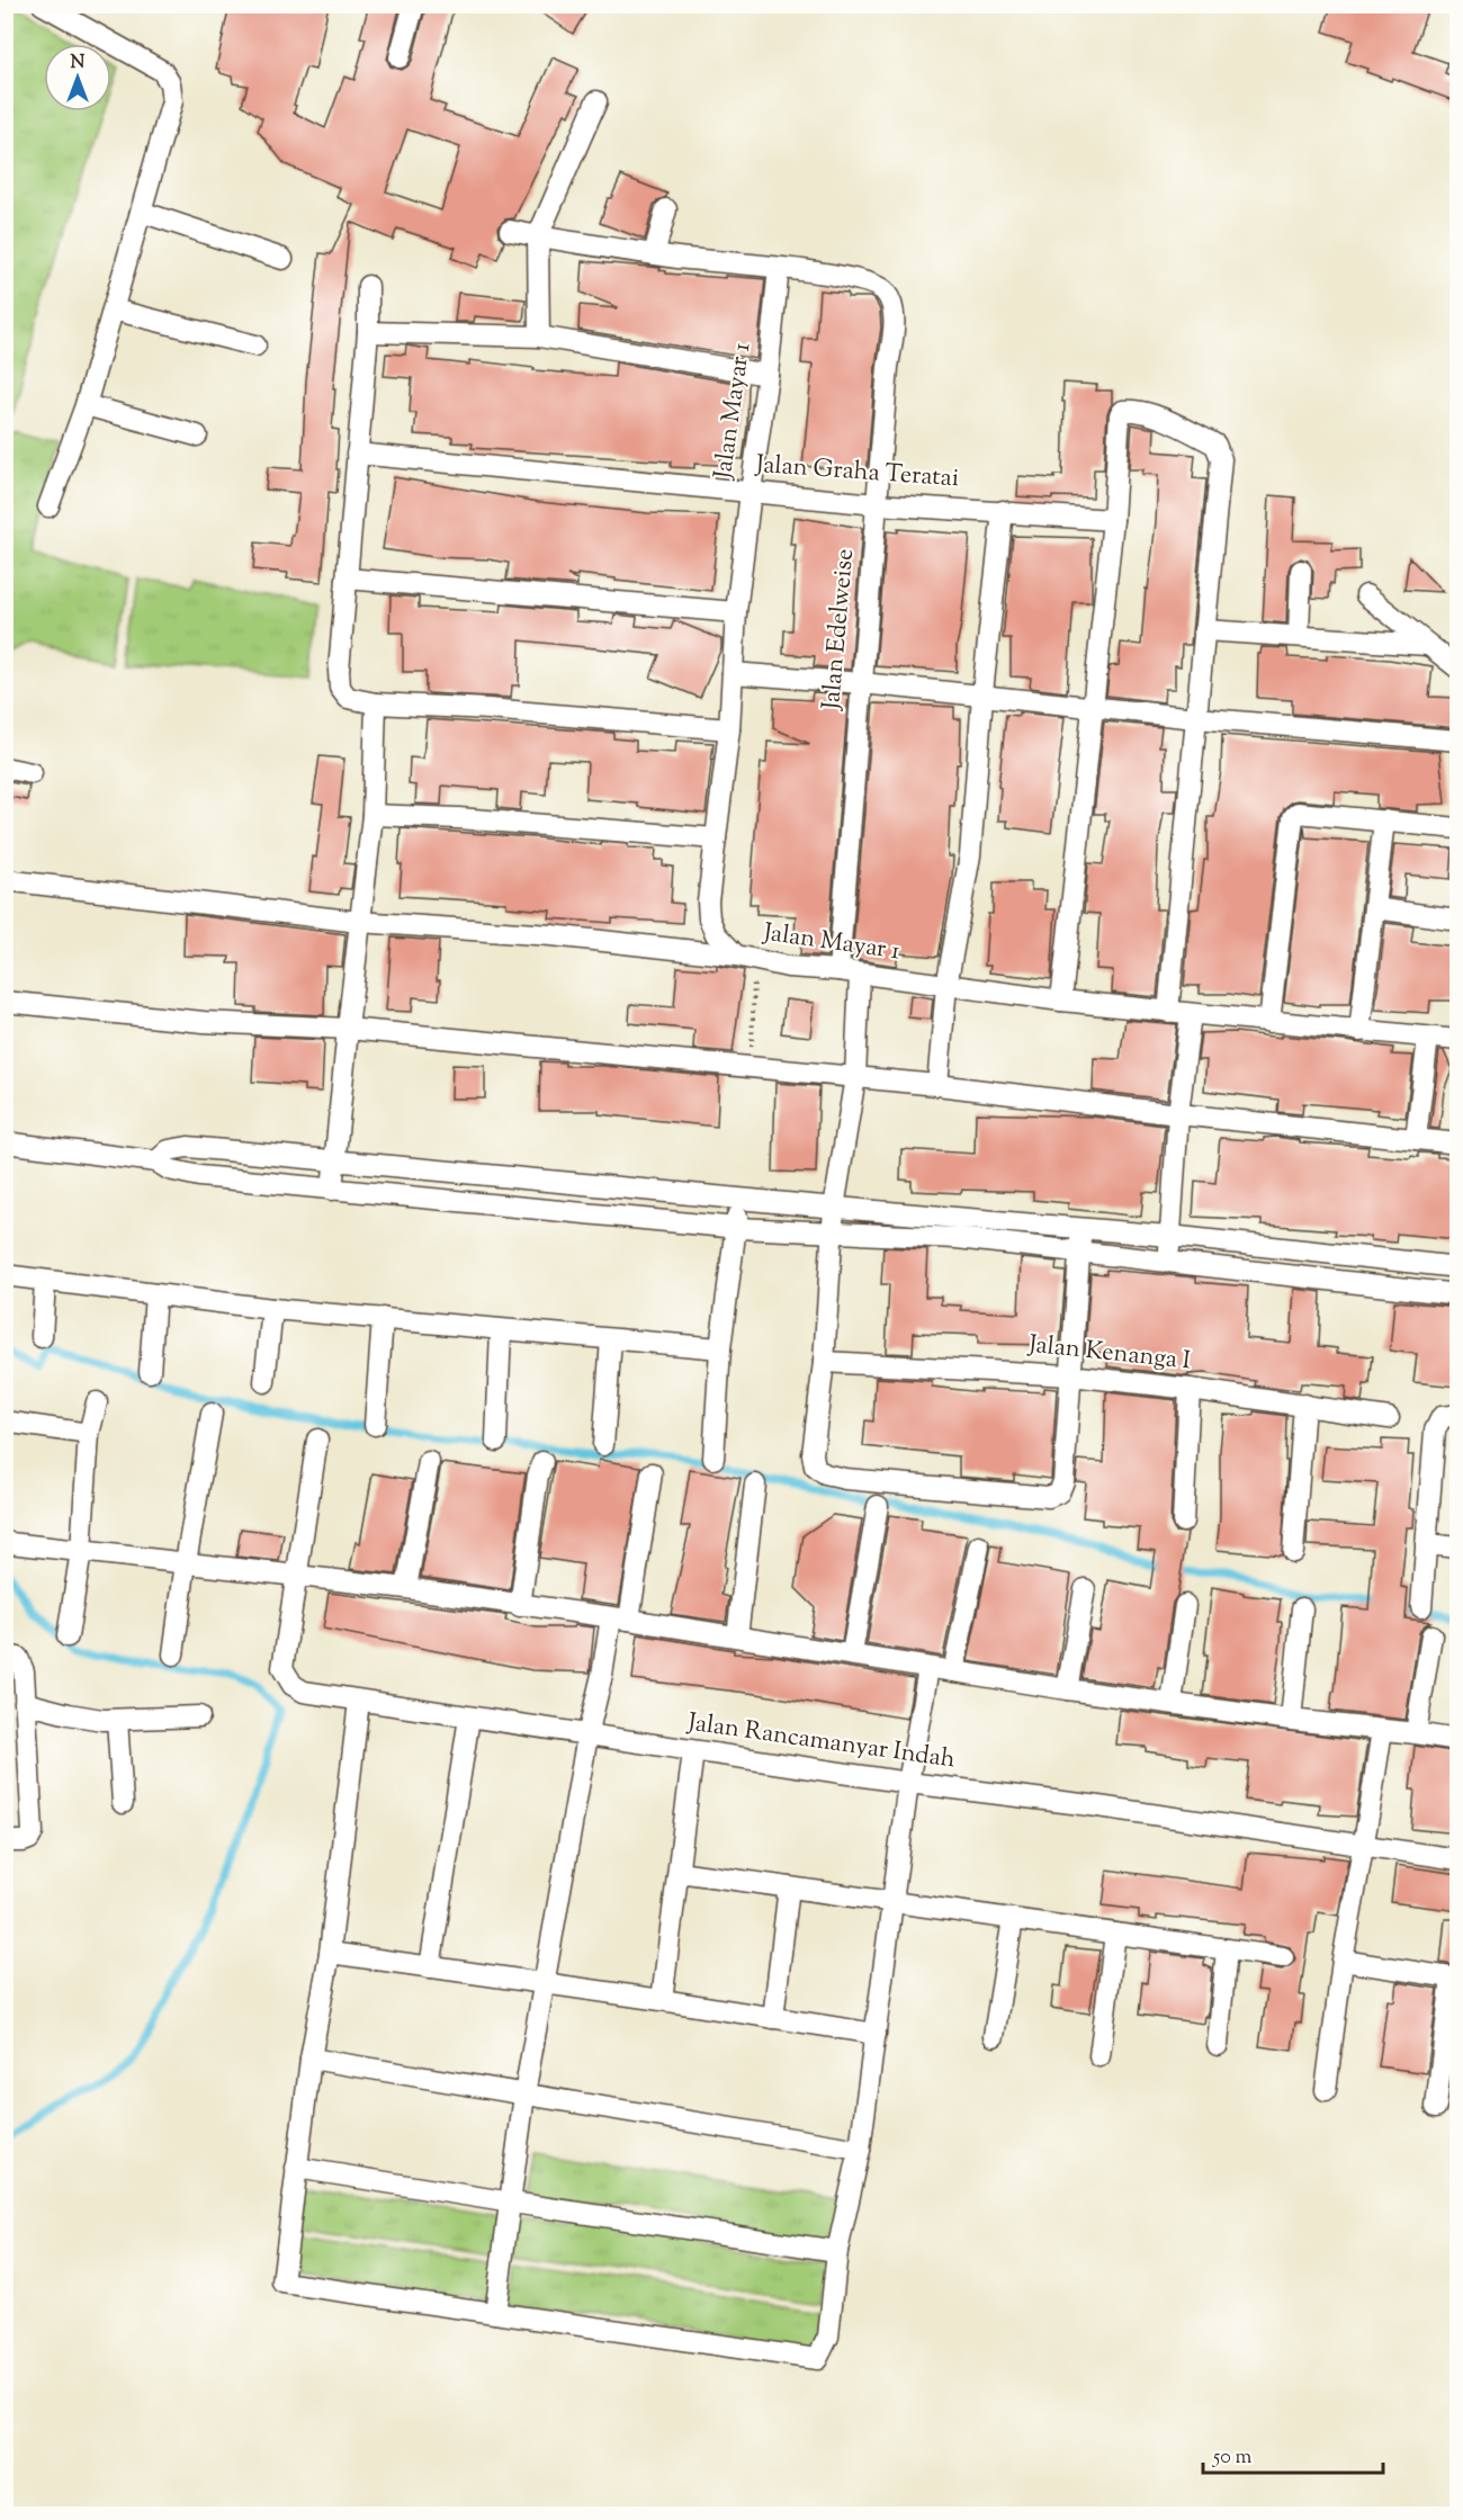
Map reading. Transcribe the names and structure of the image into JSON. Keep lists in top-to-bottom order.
{
  "streets": {
    "street": [
      "Jalan Mayar 1",
      "Jalan Graha Teratai",
      "Jalan Edelweise",
      "Jalan Kenanga I",
      "Jalan Rancamanyar Indah"
    ]
  },
  "crossings": [
    ["Jalan Mayar 1", "Jalan Graha Teratai"],
    ["Jalan Mayar 1", "Jalan Edelweise"],
    ["Jalan Graha Teratai", "Jalan Edelweise"]
  ],
  "scale_bar": "50 m",
  "north": "top"
}
